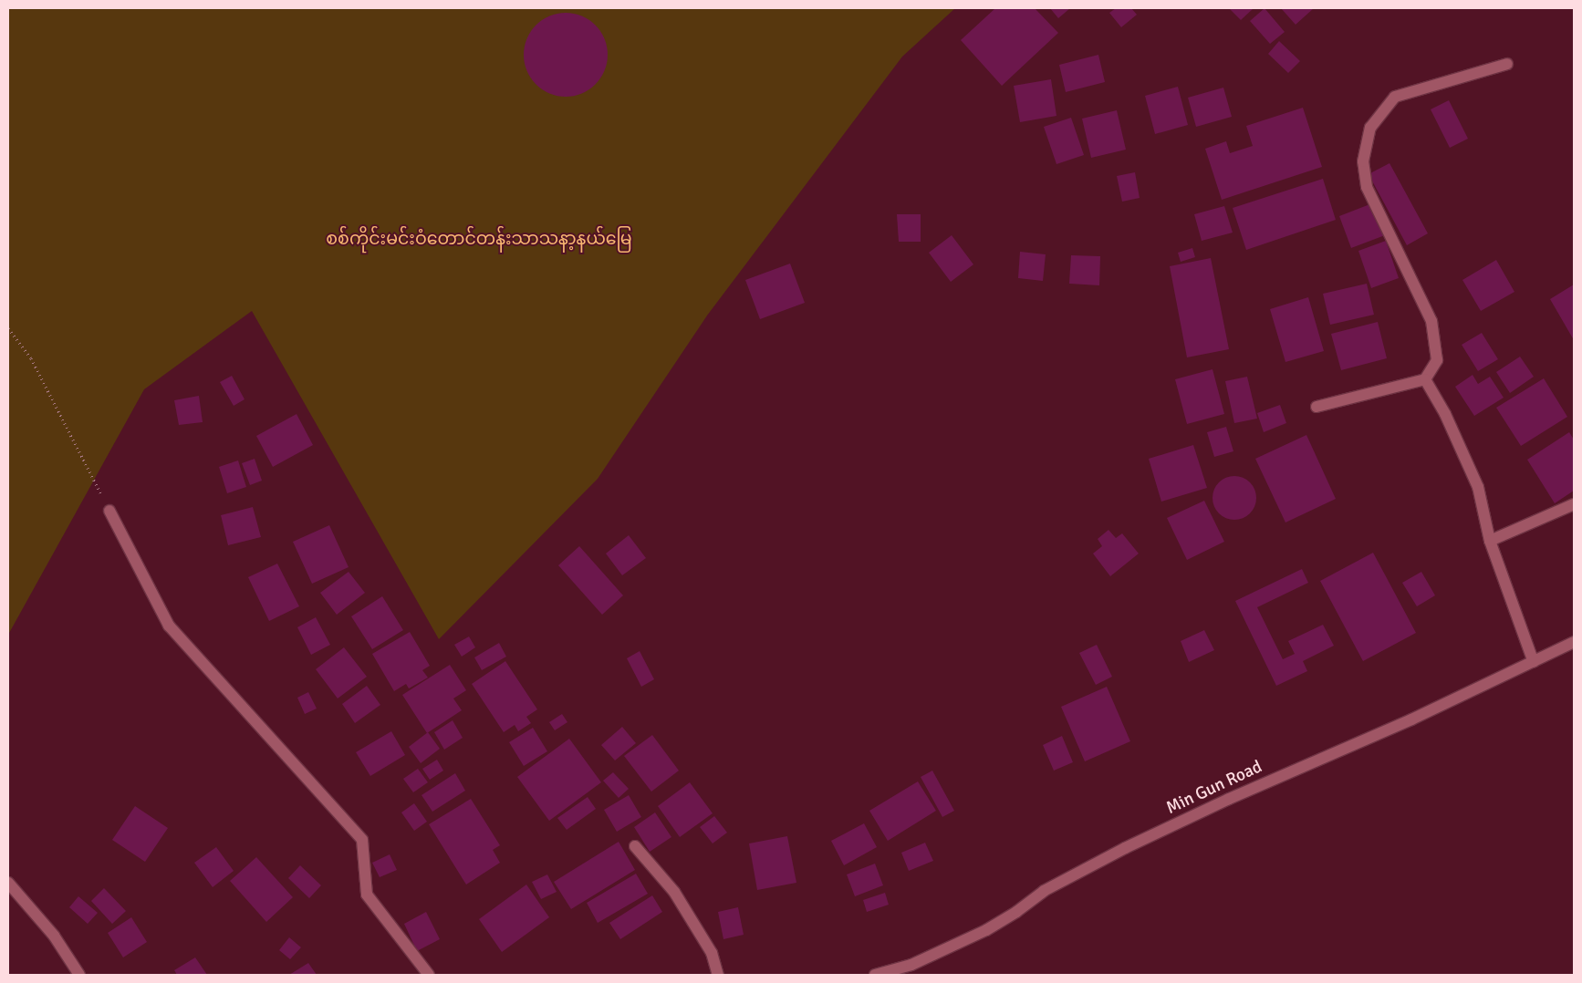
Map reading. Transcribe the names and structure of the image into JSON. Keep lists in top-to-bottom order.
{
  "streets": {
    "street": ["Min Gun Road"]
  },
  "parks": ["စစ်ကိုင်းမင်းဝံတောင်တန်းသာသနာ့နယ်မြေ"]
}
